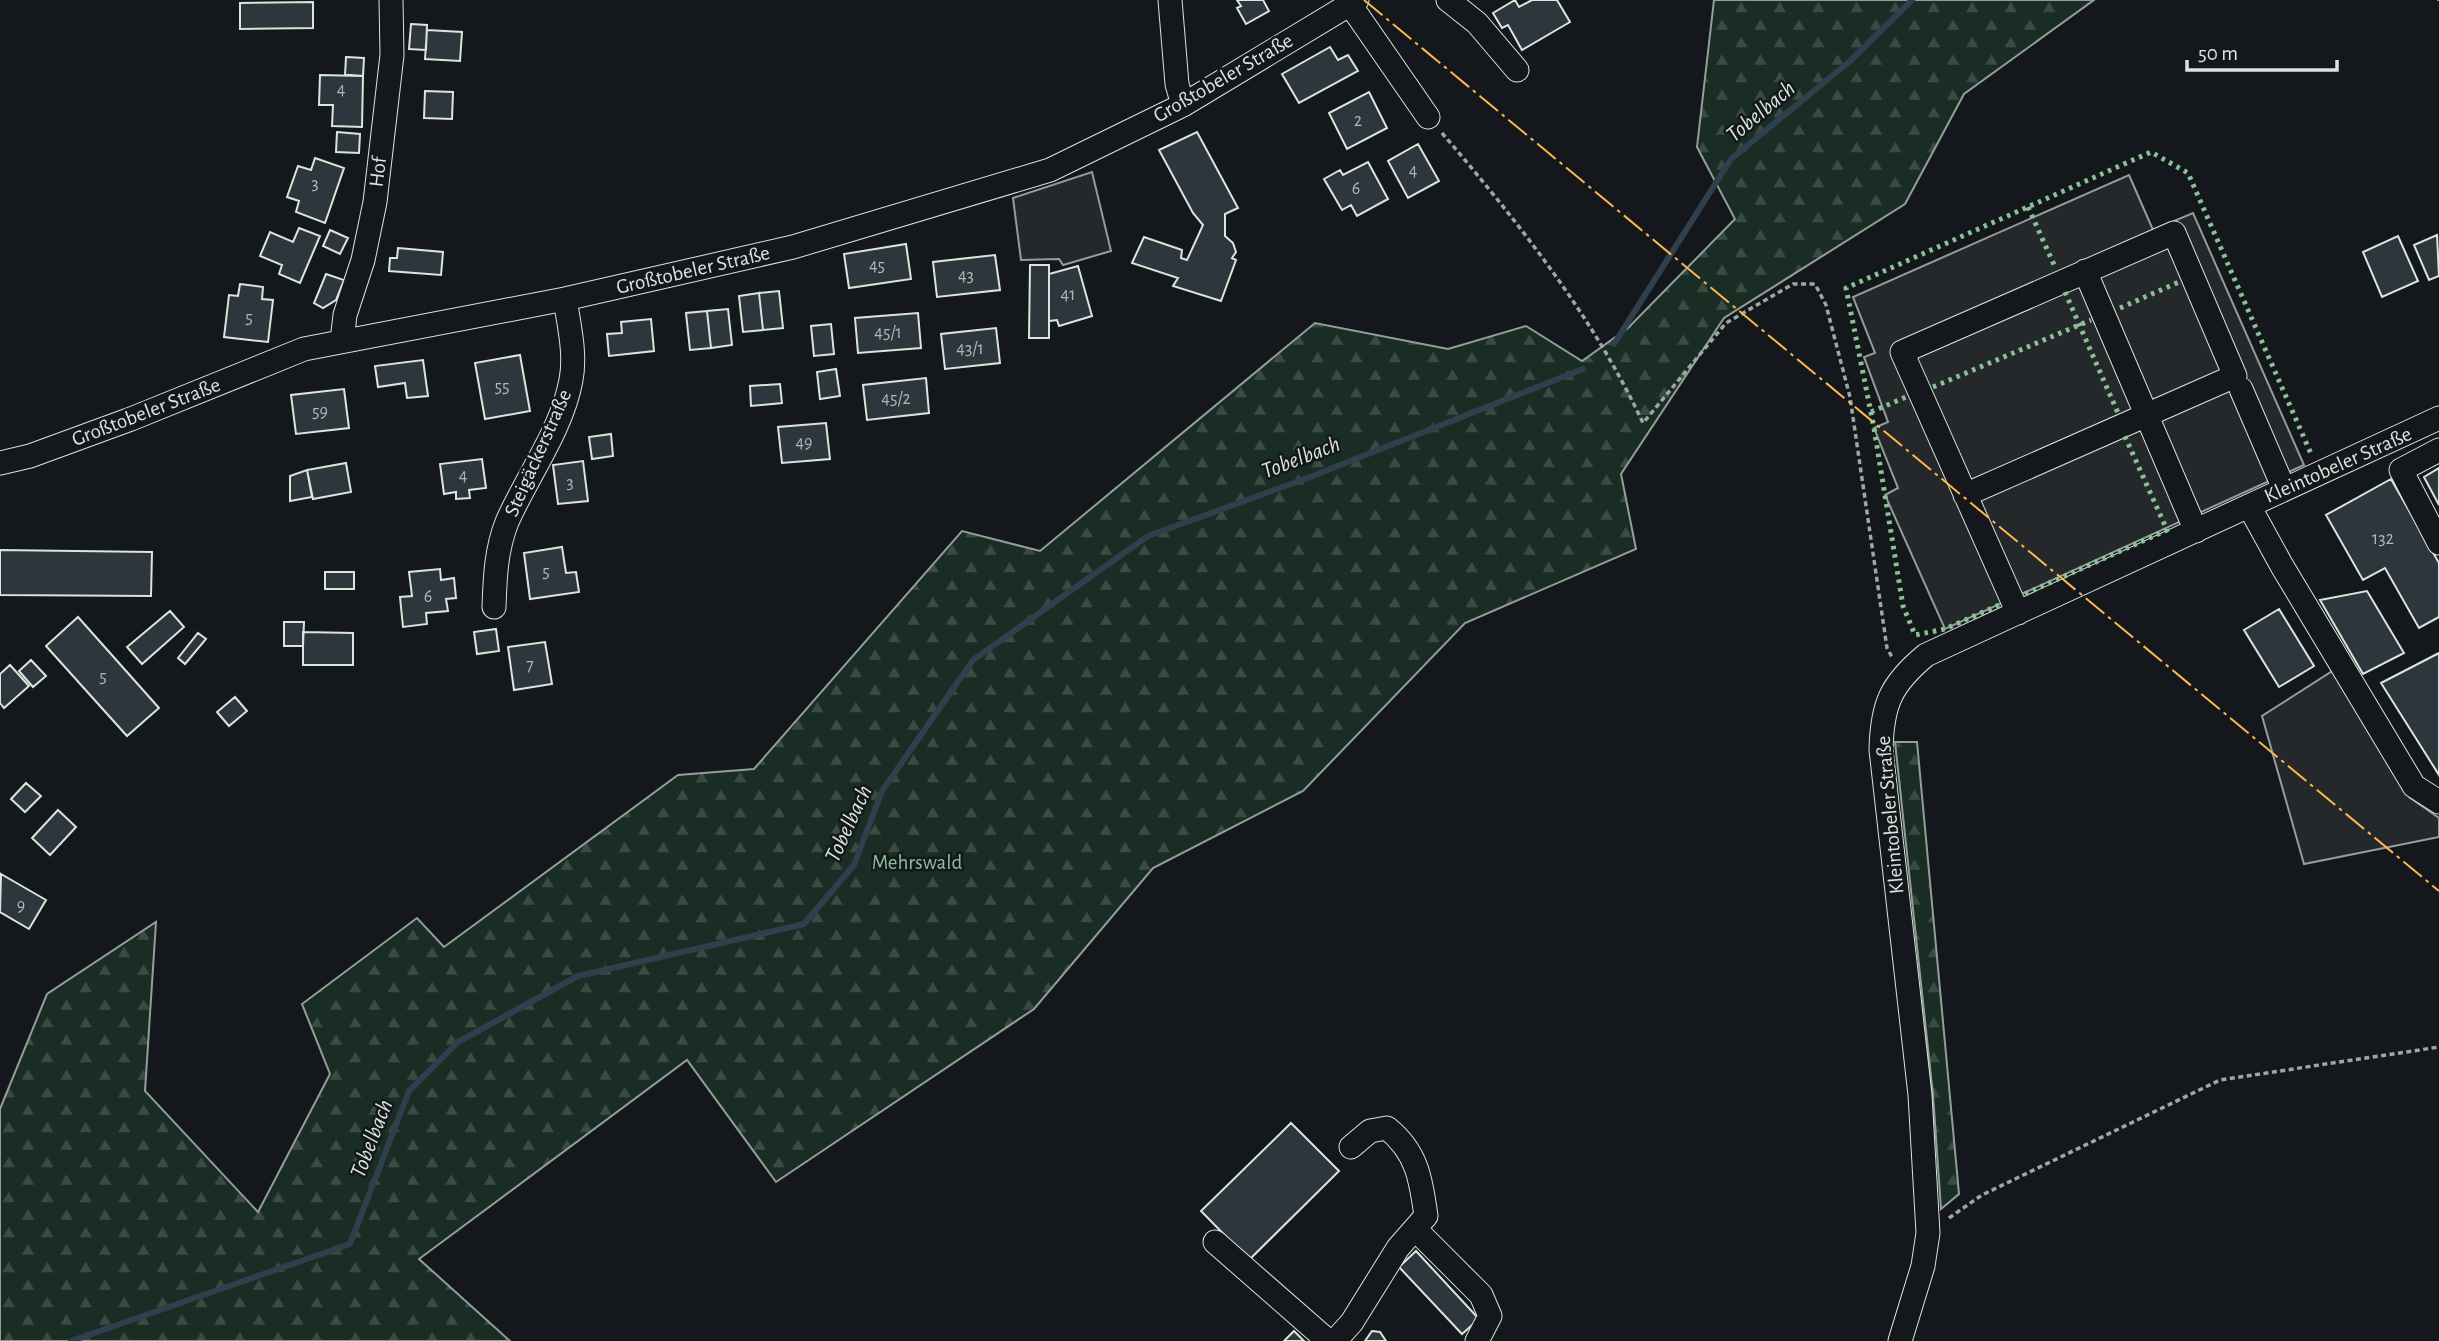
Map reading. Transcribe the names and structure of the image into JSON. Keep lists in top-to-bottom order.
{
  "streets": {
    "street": [
      "Großtobeler Straße",
      "Hof",
      "Steigäckerstraße",
      "Kleintobeler Straße"
    ]
  },
  "crossings": [
    ["Großtobeler Straße", "Hof"],
    ["Großtobeler Straße", "Steigäckerstraße"]
  ],
  "water": ["Tobelbach"],
  "parks": ["Mehrswald"],
  "house_numbers": [
    "4",
    "2",
    "4",
    "3",
    "6",
    "45",
    "43",
    "41",
    "5",
    "45/1",
    "43/1",
    "55",
    "45/2",
    "59",
    "49",
    "4",
    "3",
    "132",
    "5",
    "6",
    "7",
    "5",
    "9"
  ],
  "scale_bar": "50 m"
}
